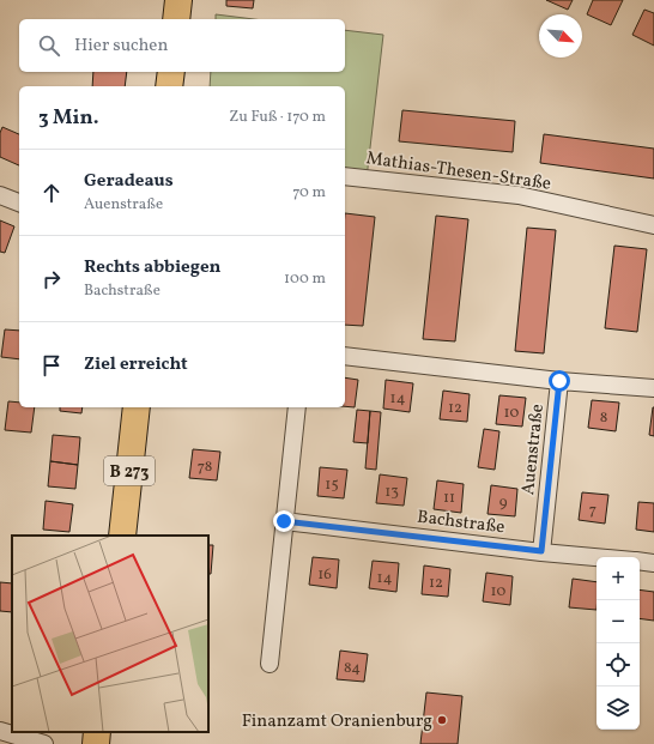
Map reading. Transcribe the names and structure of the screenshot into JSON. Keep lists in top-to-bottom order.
{
  "streets": {
    "main road": ["B 273"],
    "street": ["Mathias-Thesen-Straße", "Auenstraße", "Bachstraße"]
  },
  "crossings": [
    ["Auenstraße", "Bachstraße"]
  ],
  "places": ["Finanzamt Oranienburg"],
  "house_numbers": [
    "14",
    "12",
    "10",
    "8",
    "78",
    "15",
    "13",
    "11",
    "9",
    "7",
    "16",
    "14",
    "12",
    "10",
    "84"
  ],
  "north": "bottom right",
  "page": {
    "search": "Hier suchen",
    "heading": ["3 Min.", "Zu Fuß · 170 m"],
    "list": [
      ["Geradeaus", "Auenstraße", "70 m"],
      ["Rechts abbiegen", "Bachstraße", "100 m"],
      "Ziel erreicht"
    ],
    "map_buttons": ["+", "−"]
  }
}
